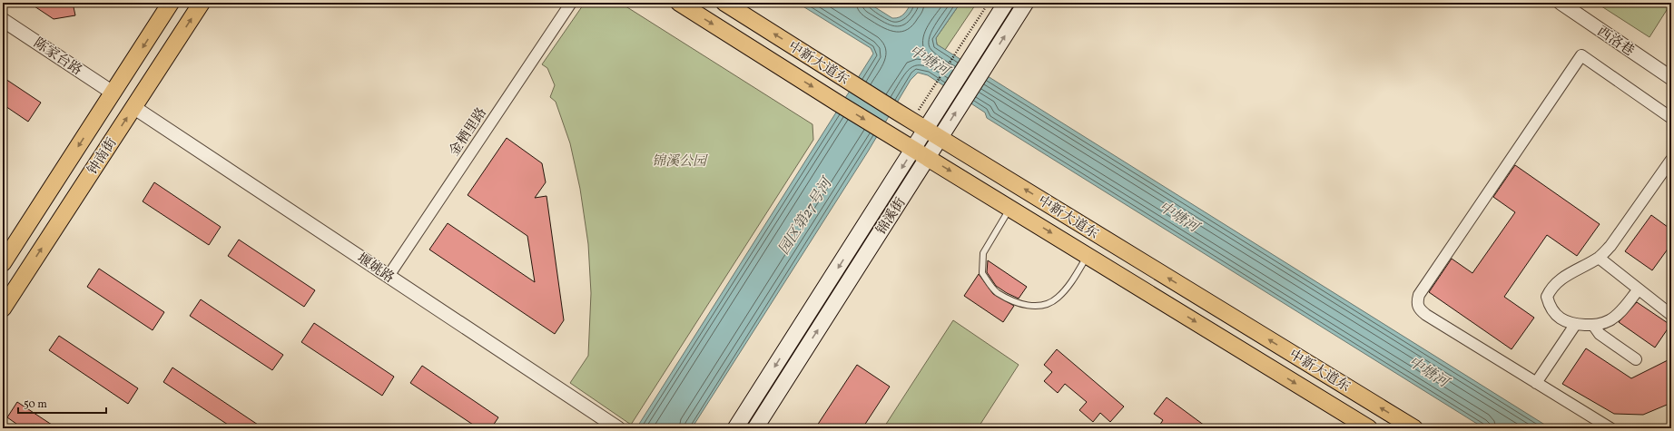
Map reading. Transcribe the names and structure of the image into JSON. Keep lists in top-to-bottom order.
{
  "streets": {
    "main road": ["中新大道东", "钟南街", "锦溪街"],
    "street": [
      "西洛巷",
      "陈家台路",
      "金栖里路",
      "堰姚路"
    ]
  },
  "crossings": [
    ["陈家台路", "钟南街"],
    ["中新大道东", "锦溪街"],
    ["金栖里路", "堰姚路"],
    ["钟南街", "堰姚路"]
  ],
  "water": ["中塘河", "园区第27号河"],
  "parks": ["锦溪公园"],
  "scale_bar": "50 m"
}
